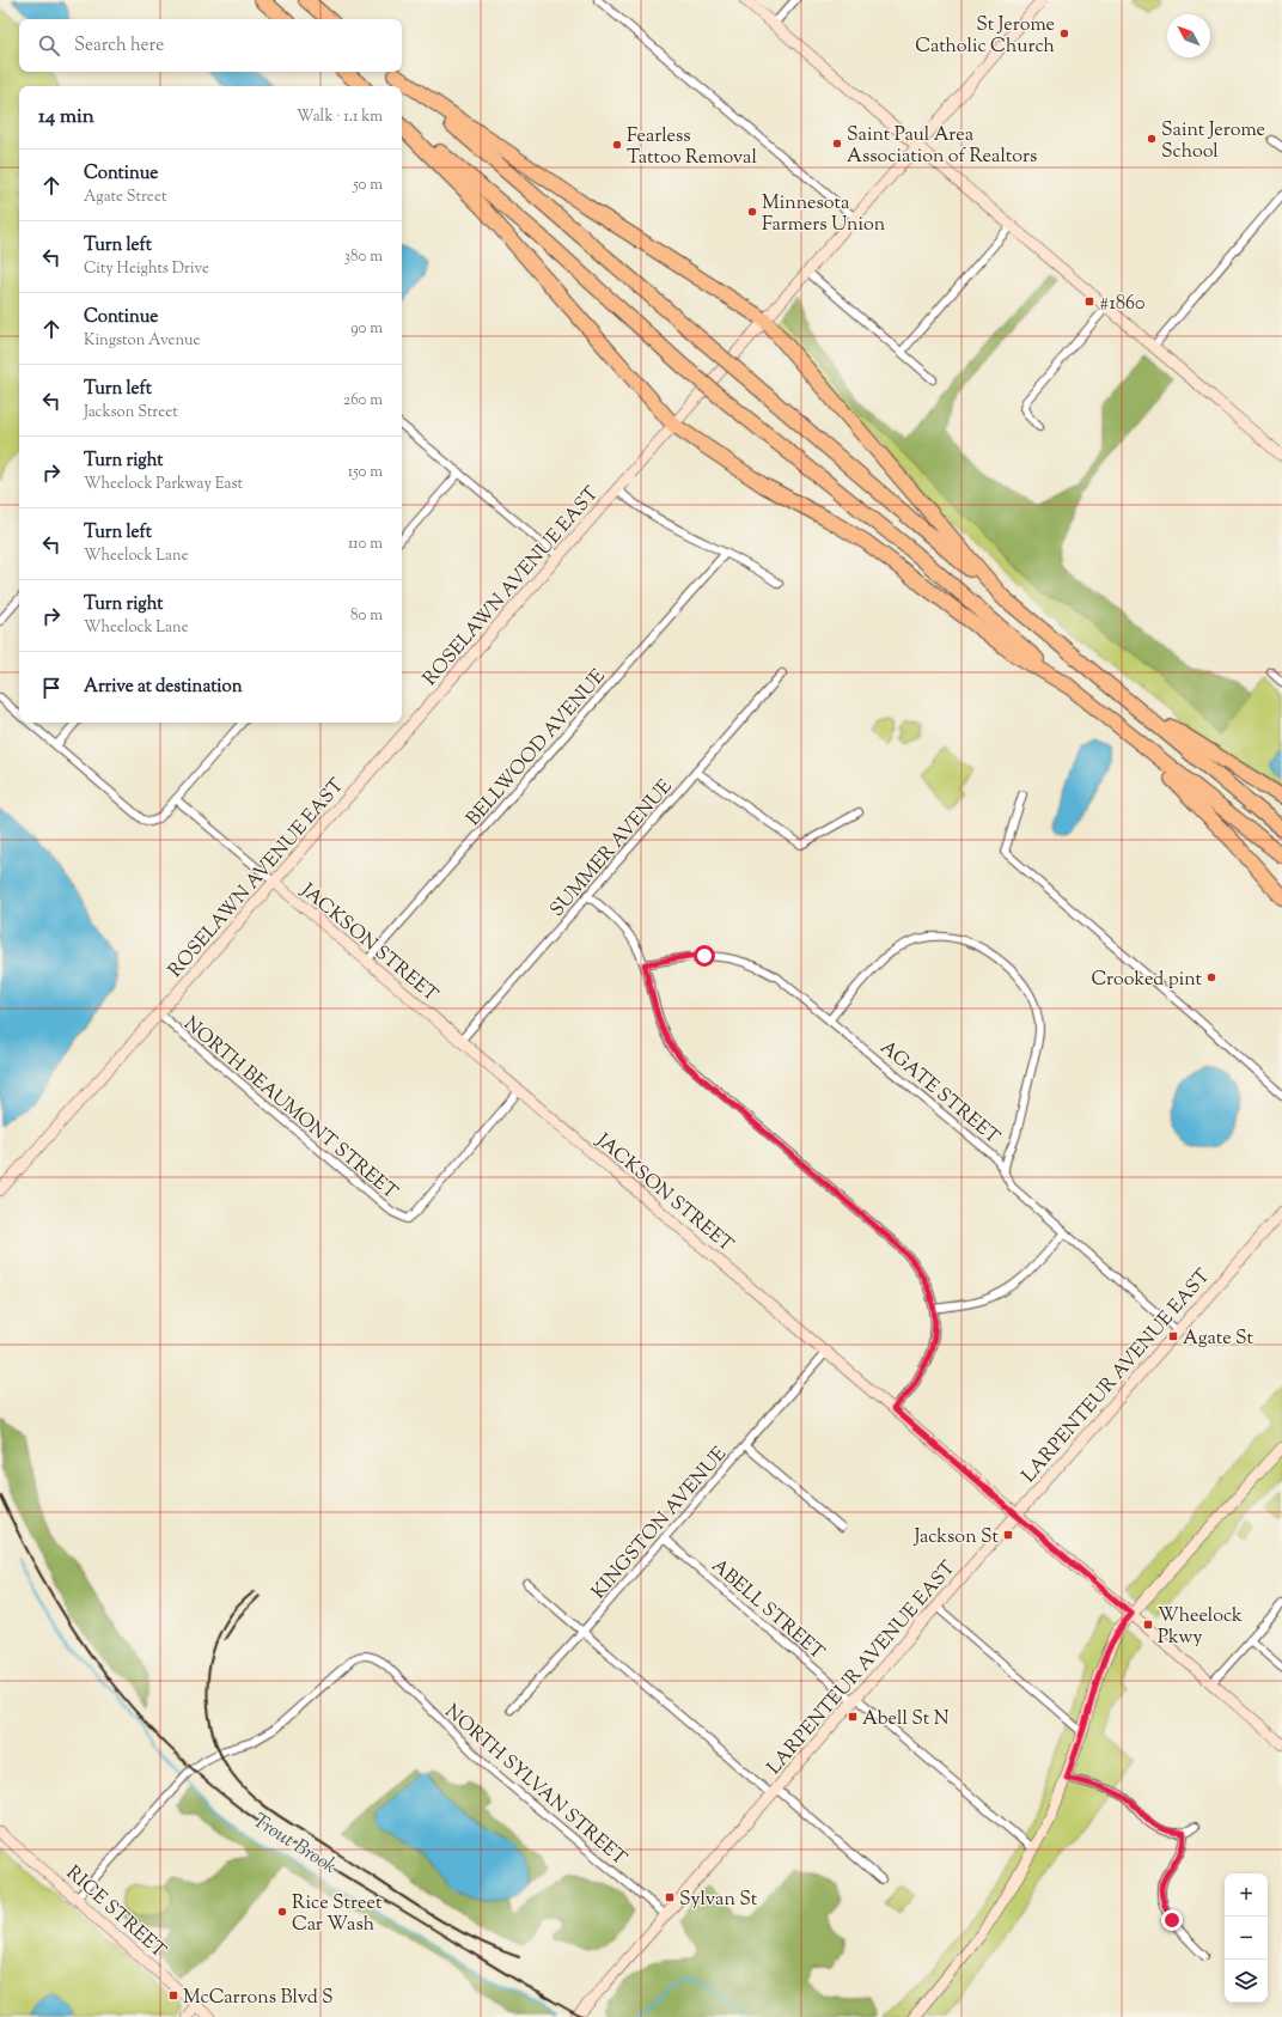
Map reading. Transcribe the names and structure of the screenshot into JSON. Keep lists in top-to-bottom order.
{
  "streets": {
    "street": [
      "ROSELAWN AVENUE EAST",
      "BELLWOOD AVENUE",
      "SUMMER AVENUE",
      "JACKSON STREET",
      "AGATE STREET",
      "NORTH BEAUMONT STREET",
      "LARPENTEUR AVENUE EAST",
      "KINGSTON AVENUE",
      "ABELL STREET",
      "NORTH SYLVAN STREET",
      "RICE STREET"
    ]
  },
  "crossings": [
    ["ROSELAWN AVENUE EAST", "JACKSON STREET"],
    ["ROSELAWN AVENUE EAST", "NORTH BEAUMONT STREET"],
    ["BELLWOOD AVENUE", "JACKSON STREET"],
    ["SUMMER AVENUE", "JACKSON STREET"],
    ["JACKSON STREET", "NORTH BEAUMONT STREET"],
    ["JACKSON STREET", "LARPENTEUR AVENUE EAST"],
    ["JACKSON STREET", "KINGSTON AVENUE"],
    ["AGATE STREET", "LARPENTEUR AVENUE EAST"],
    ["LARPENTEUR AVENUE EAST", "ABELL STREET"],
    ["LARPENTEUR AVENUE EAST", "NORTH SYLVAN STREET"],
    ["KINGSTON AVENUE", "ABELL STREET"],
    ["NORTH SYLVAN STREET", "RICE STREET"]
  ],
  "water": ["Trout Brook"],
  "places": {
    "other": [
      "St Jerome Catholic Church",
      "Saint Jerome School",
      "Saint Paul Area Association of Realtors",
      "Fearless Tattoo Removal",
      "Minnesota Farmers Union",
      "Crooked pint",
      "Rice Street Car Wash"
    ],
    "transit": [
      "#1860",
      "Agate St",
      "Jackson St",
      "Wheelock Pkwy",
      "Abell St N",
      "Sylvan St",
      "McCarrons Blvd S"
    ]
  },
  "north": "top left",
  "page": {
    "search": "Search here",
    "heading": ["14 min", "Walk · 1.1 km"],
    "list": [
      ["Continue", "Agate Street", "50 m"],
      ["Turn left", "City Heights Drive", "380 m"],
      ["Continue", "Kingston Avenue", "90 m"],
      ["Turn left", "Jackson Street", "260 m"],
      ["Turn right", "Wheelock Parkway East", "150 m"],
      ["Turn left", "Wheelock Lane", "110 m"],
      ["Turn right", "Wheelock Lane", "80 m"],
      "Arrive at destination"
    ],
    "map_buttons": ["+", "−"]
  }
}
